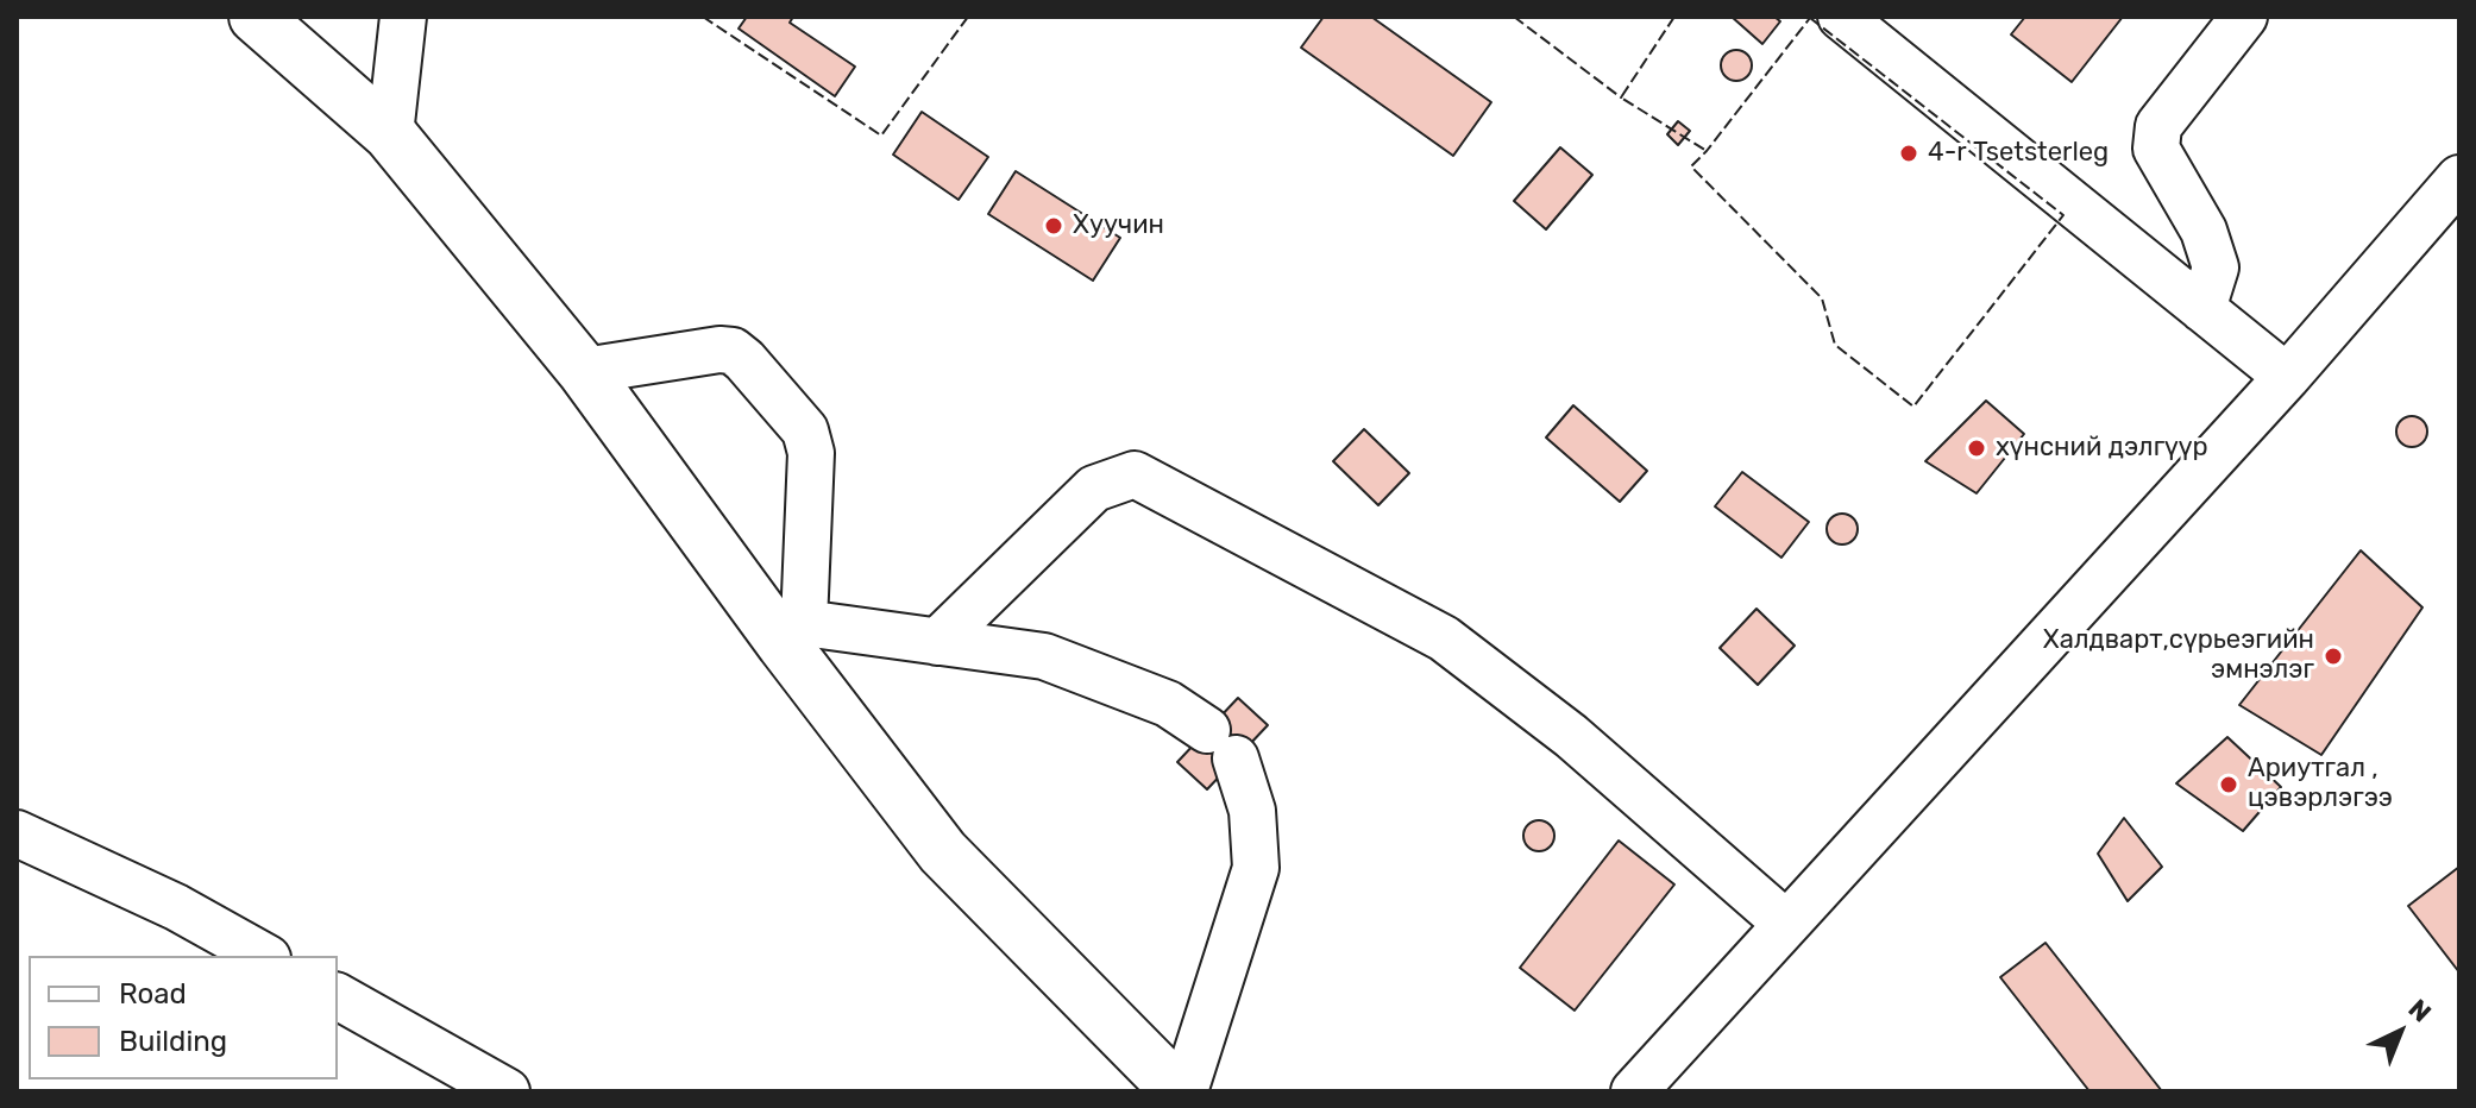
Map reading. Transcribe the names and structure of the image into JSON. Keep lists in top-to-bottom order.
{
  "places": [
    "4-r Tsetsterleg",
    "Хуучин",
    "хүнсний дэлгүүр",
    "Халдварт,сүрьеэгийн эмнэлэг",
    "Ариутгал , цэвэрлэгээ"
  ],
  "legend": ["Road", "Building"],
  "north": "top right"
}
